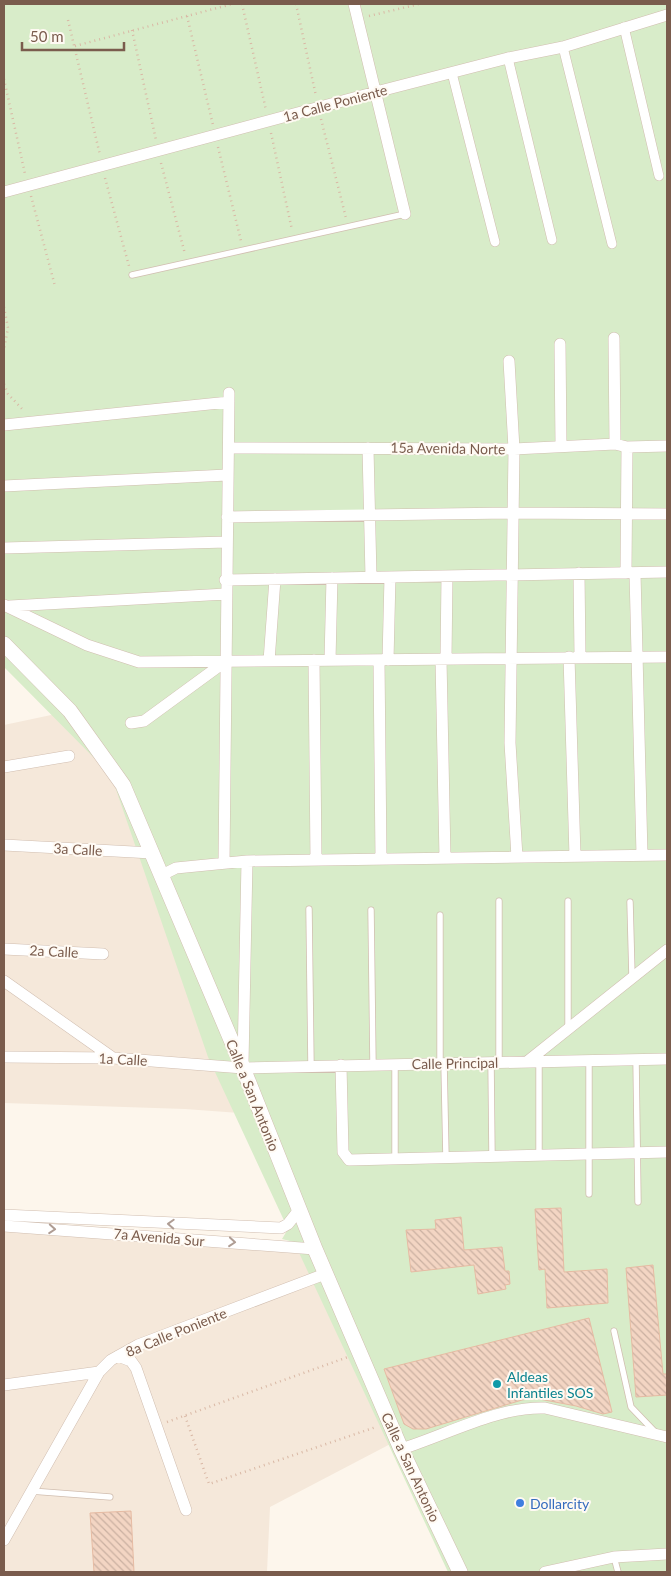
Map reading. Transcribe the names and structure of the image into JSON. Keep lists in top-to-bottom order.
{
  "streets": {
    "street": [
      "1a Calle Poniente",
      "15a Avenida Norte",
      "3a Calle",
      "2a Calle",
      "1a Calle",
      "Calle Principal",
      "Calle a San Antonio",
      "7a Avenida Sur",
      "8a Calle Poniente"
    ]
  },
  "crossings": [
    ["3a Calle", "Calle a San Antonio"],
    ["1a Calle", "Calle Principal"],
    ["1a Calle", "Calle a San Antonio"],
    ["Calle Principal", "Calle a San Antonio"],
    ["Calle a San Antonio", "7a Avenida Sur"],
    ["Calle a San Antonio", "8a Calle Poniente"]
  ],
  "places": ["Aldeas Infantiles SOS", "Dollarcity"],
  "scale_bar": "50 m"
}
